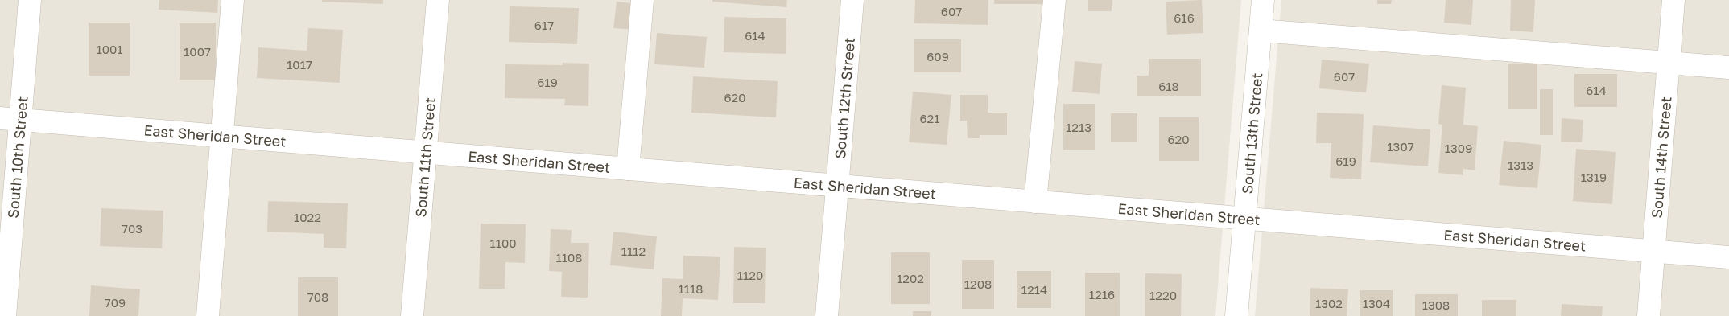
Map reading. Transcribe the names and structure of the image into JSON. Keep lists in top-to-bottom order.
{
  "streets": {
    "street": [
      "South 12th Street",
      "South 13th Street",
      "East Sheridan Street",
      "South 14th Street",
      "South 10th Street",
      "South 11th Street"
    ]
  },
  "crossings": [
    ["South 12th Street", "East Sheridan Street"],
    ["South 13th Street", "East Sheridan Street"],
    ["East Sheridan Street", "South 14th Street"],
    ["East Sheridan Street", "South 10th Street"],
    ["East Sheridan Street", "South 11th Street"]
  ],
  "house_numbers": [
    "607",
    "616",
    "617",
    "614",
    "1001",
    "1007",
    "609",
    "1017",
    "607",
    "619",
    "618",
    "614",
    "620",
    "621",
    "1213",
    "620",
    "1307",
    "1309",
    "619",
    "1313",
    "1319",
    "1022",
    "703",
    "1100",
    "1112",
    "1108",
    "1120",
    "1202",
    "1208",
    "1118",
    "1214",
    "1216",
    "1220",
    "708",
    "709",
    "1302",
    "1304",
    "1308"
  ]
}
